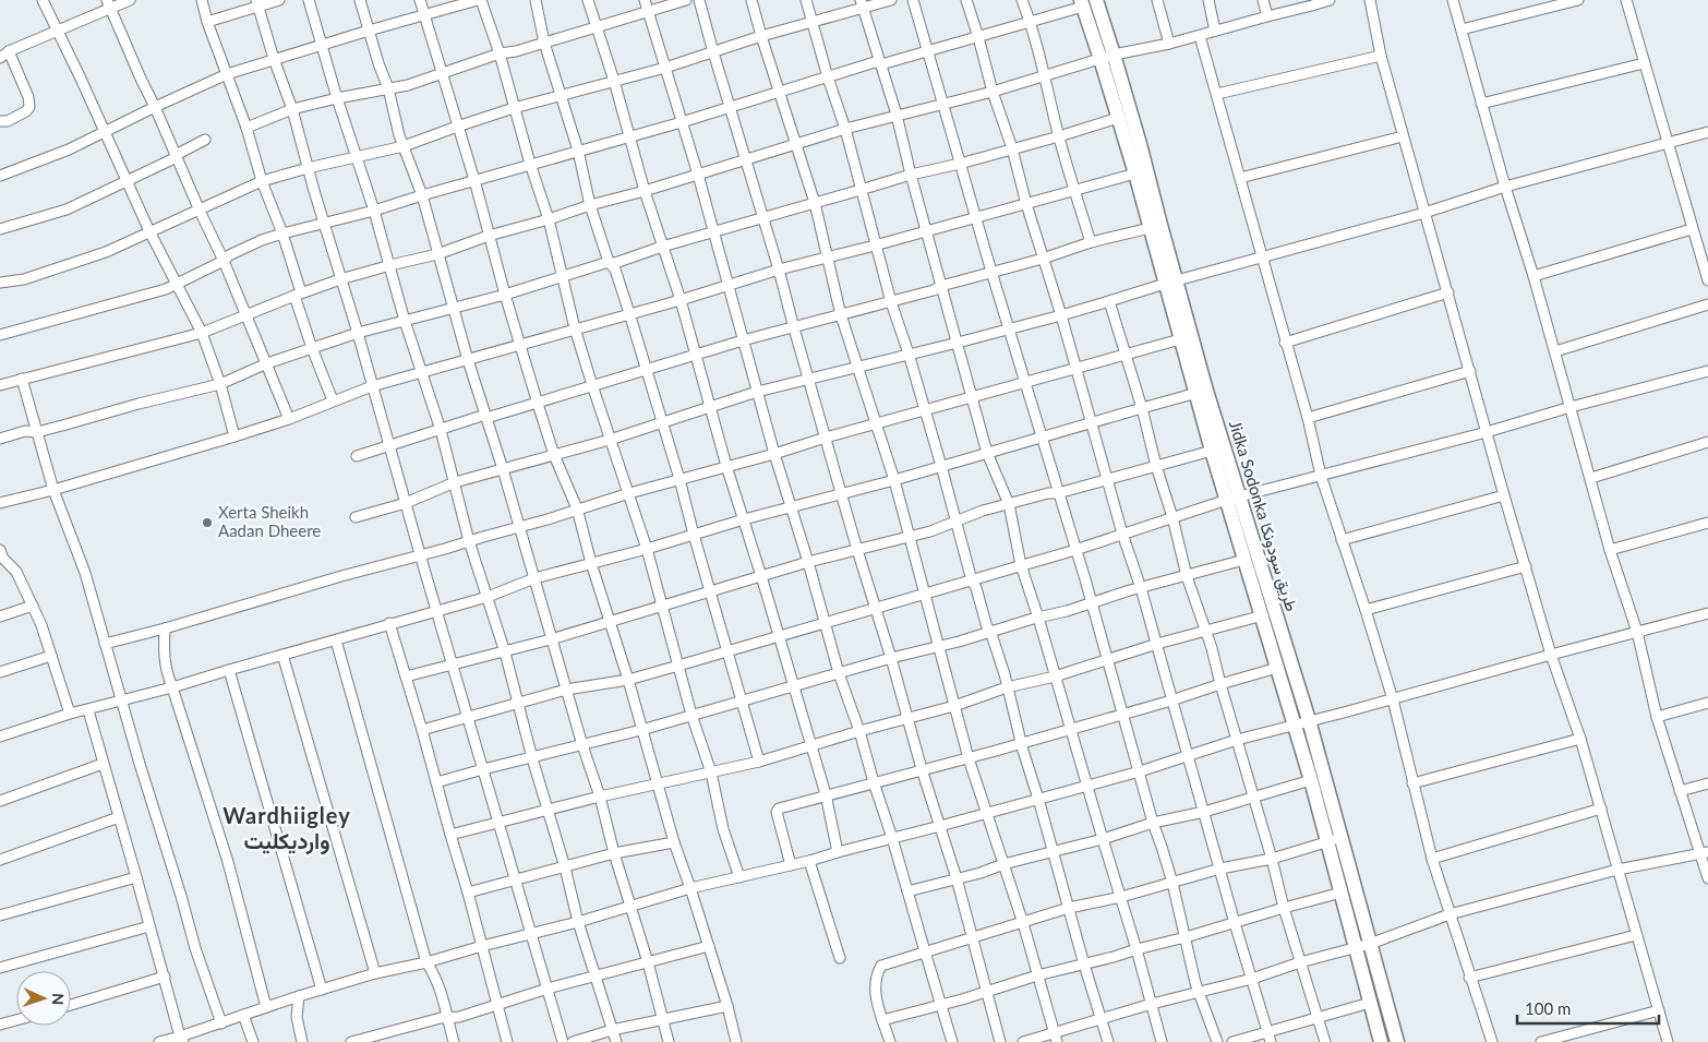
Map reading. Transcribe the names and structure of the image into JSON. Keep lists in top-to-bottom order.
{
  "streets": {
    "main road": ["Jidka Sodonka طريق سودونكا"]
  },
  "districts": ["Wardhiigley وارديكليت"],
  "places": ["Xerta Sheikh Aadan Dheere"],
  "scale_bar": "100 m",
  "north": "right"
}
